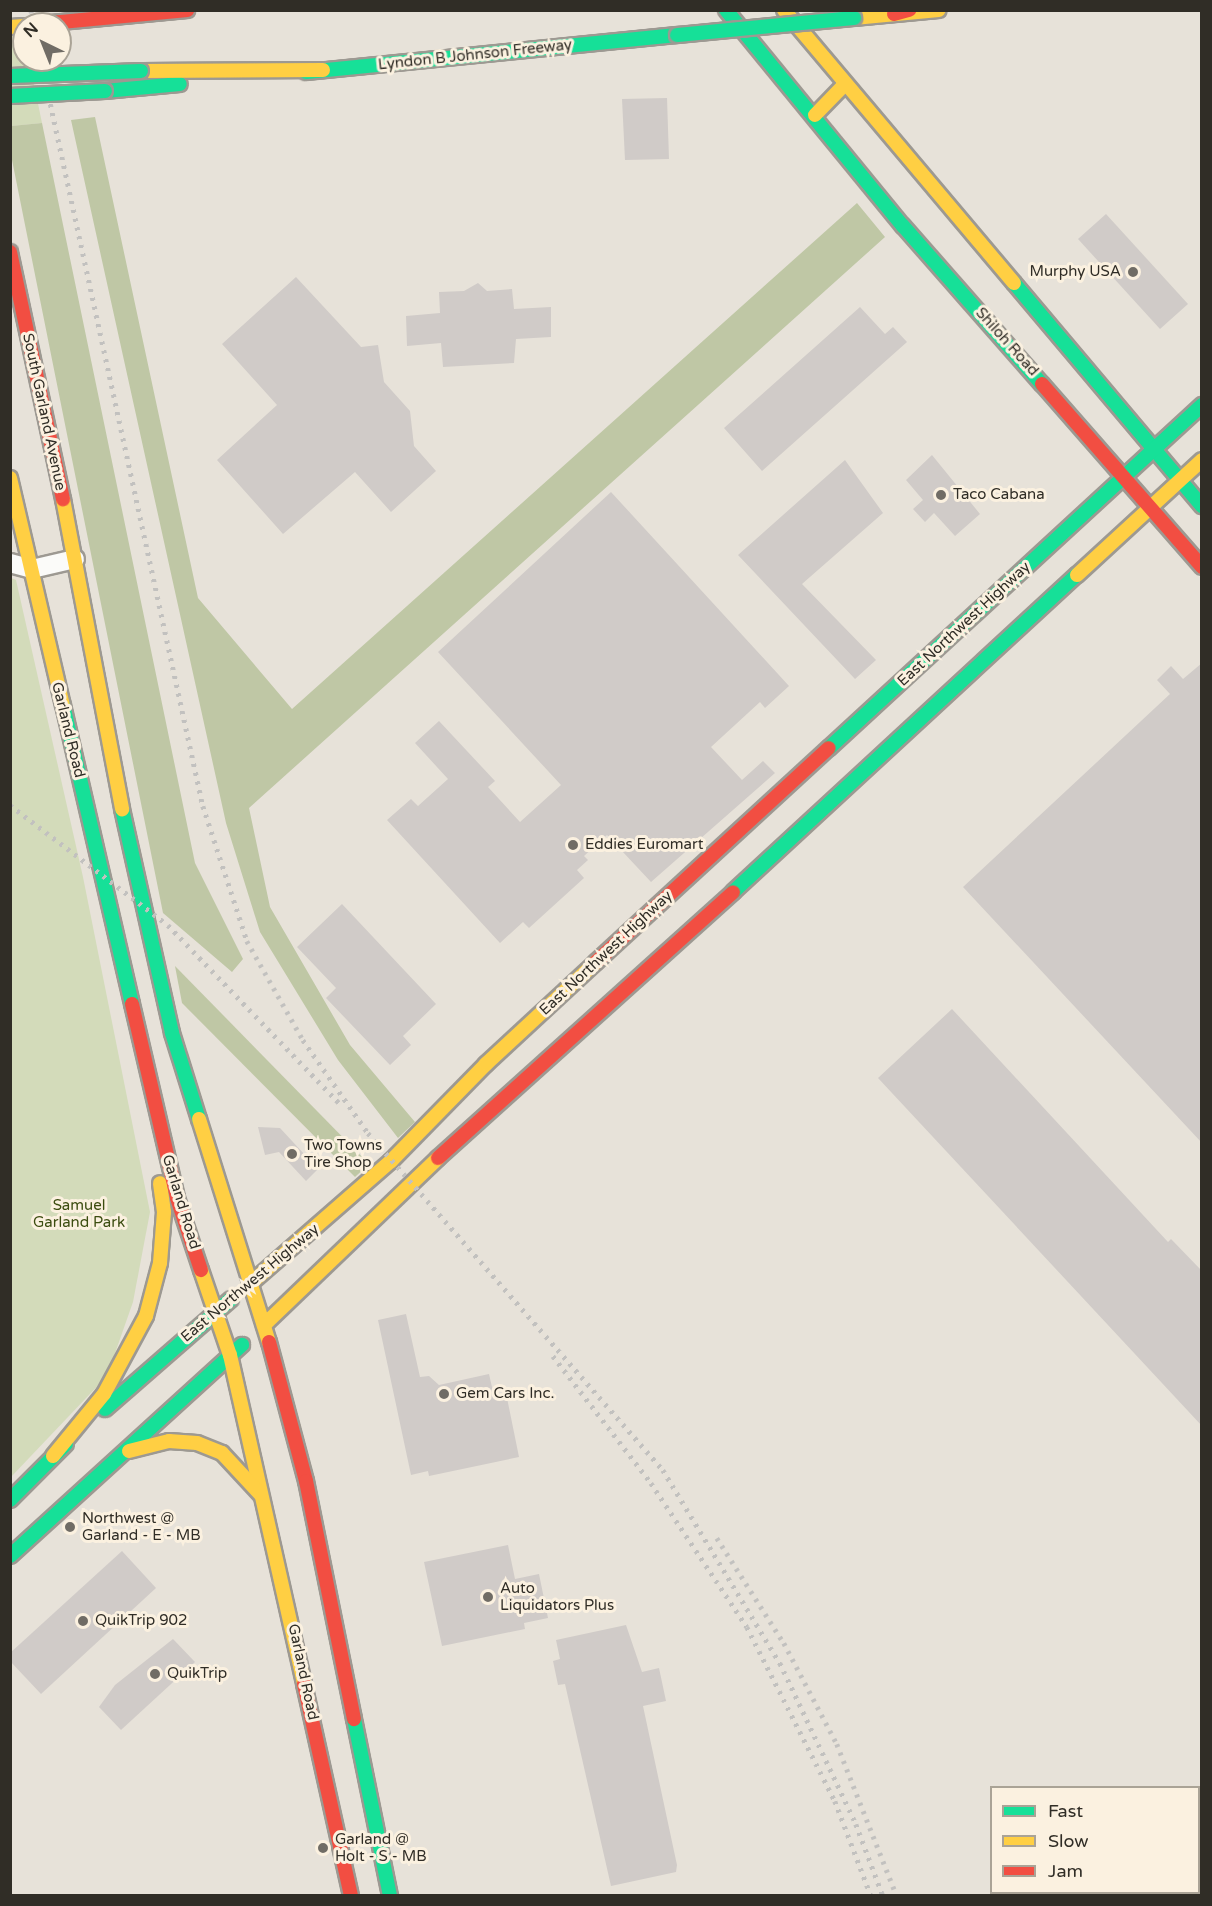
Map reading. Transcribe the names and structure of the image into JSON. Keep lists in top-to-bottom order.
{
  "streets": {
    "main road": [
      "Lyndon B Johnson Freeway",
      "Shiloh Road",
      "South Garland Avenue",
      "East Northwest Highway",
      "Garland Road"
    ]
  },
  "crossings": [
    ["Shiloh Road", "East Northwest Highway"],
    ["East Northwest Highway", "Garland Road"]
  ],
  "parks": ["Samuel Garland Park"],
  "places": [
    "Murphy USA",
    "Taco Cabana",
    "Eddies Euromart",
    "Two Towns Tire Shop",
    "Gem Cars Inc.",
    "Northwest @ Garland - E - MB",
    "Auto Liquidators Plus",
    "QuikTrip 902",
    "QuikTrip",
    "Garland @ Holt - S - MB"
  ],
  "legend": ["Fast", "Slow", "Jam"],
  "north": "top left"
}
